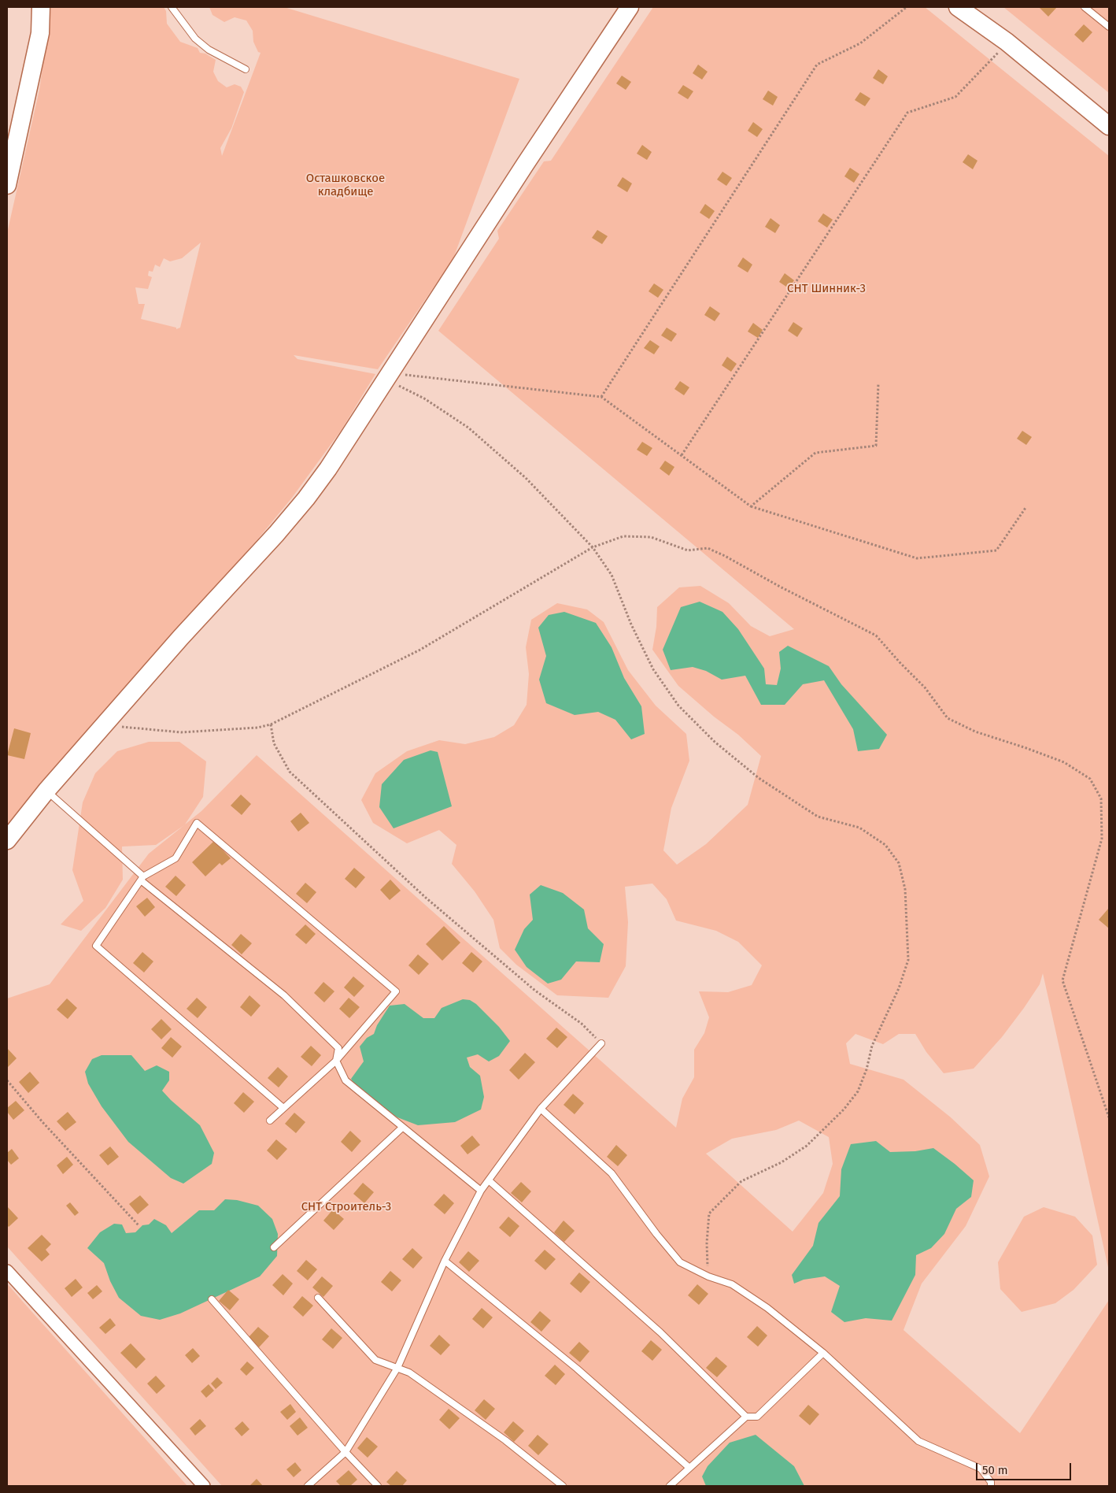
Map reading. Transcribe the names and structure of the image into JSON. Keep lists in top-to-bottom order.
{
  "parks": ["Осташковское кладбище", "СНТ Шинник-3", "СНТ Строитель-3"],
  "scale_bar": "50 m"
}
